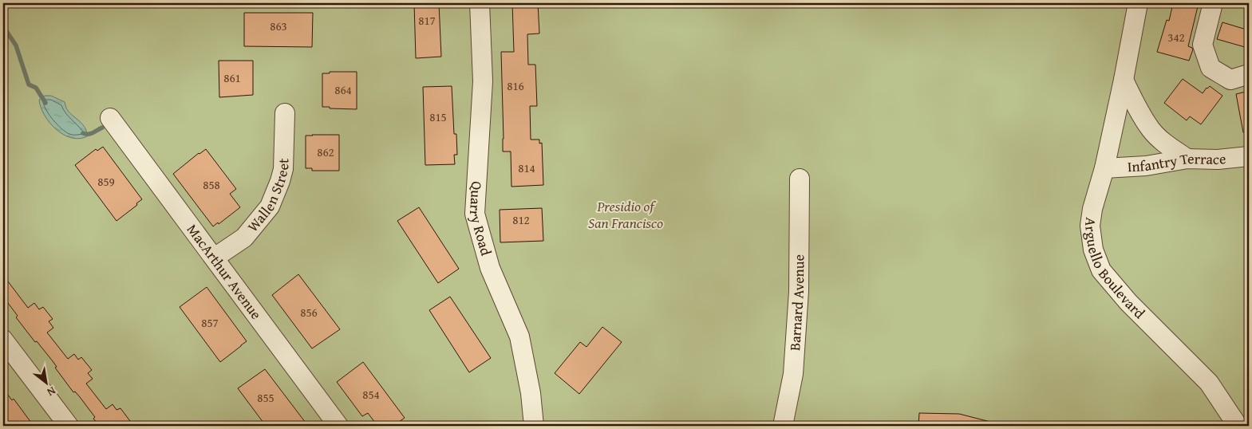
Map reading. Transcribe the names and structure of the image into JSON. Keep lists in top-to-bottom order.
{
  "streets": {
    "street": [
      "Infantry Terrace",
      "Wallen Street",
      "Quarry Road",
      "Arguello Boulevard",
      "MacArthur Avenue",
      "Barnard Avenue"
    ]
  },
  "crossings": [
    ["Infantry Terrace", "Arguello Boulevard"],
    ["Wallen Street", "MacArthur Avenue"]
  ],
  "parks": ["Presidio of San Francisco"],
  "house_numbers": [
    "817",
    "863",
    "342",
    "861",
    "816",
    "864",
    "815",
    "862",
    "814",
    "859",
    "858",
    "812",
    "856",
    "857",
    "854",
    "855"
  ],
  "north": "bottom right"
}
